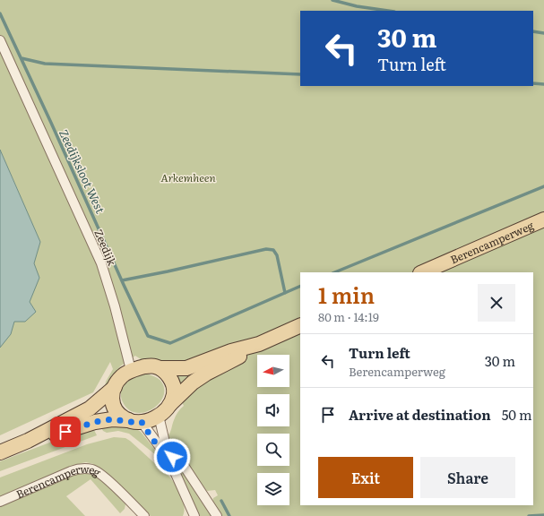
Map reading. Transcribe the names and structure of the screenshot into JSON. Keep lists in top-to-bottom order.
{
  "streets": {
    "main road": ["Berencamperweg"],
    "street": ["Zeedijk"]
  },
  "water": ["Zeedijksloot West"],
  "parks": ["Arkemheen"],
  "north": "left",
  "page": {
    "turn": ["30 m", "Turn left"],
    "heading": ["1 min", "80 m · 14:19"],
    "list": [
      {
        "name": "Turn left",
        "note": "Berencamperweg",
        "value": "30 m"
      },
      {
        "name": "Arrive at destination",
        "value": "50 m"
      }
    ],
    "buttons": ["Exit", "Share"]
  }
}
